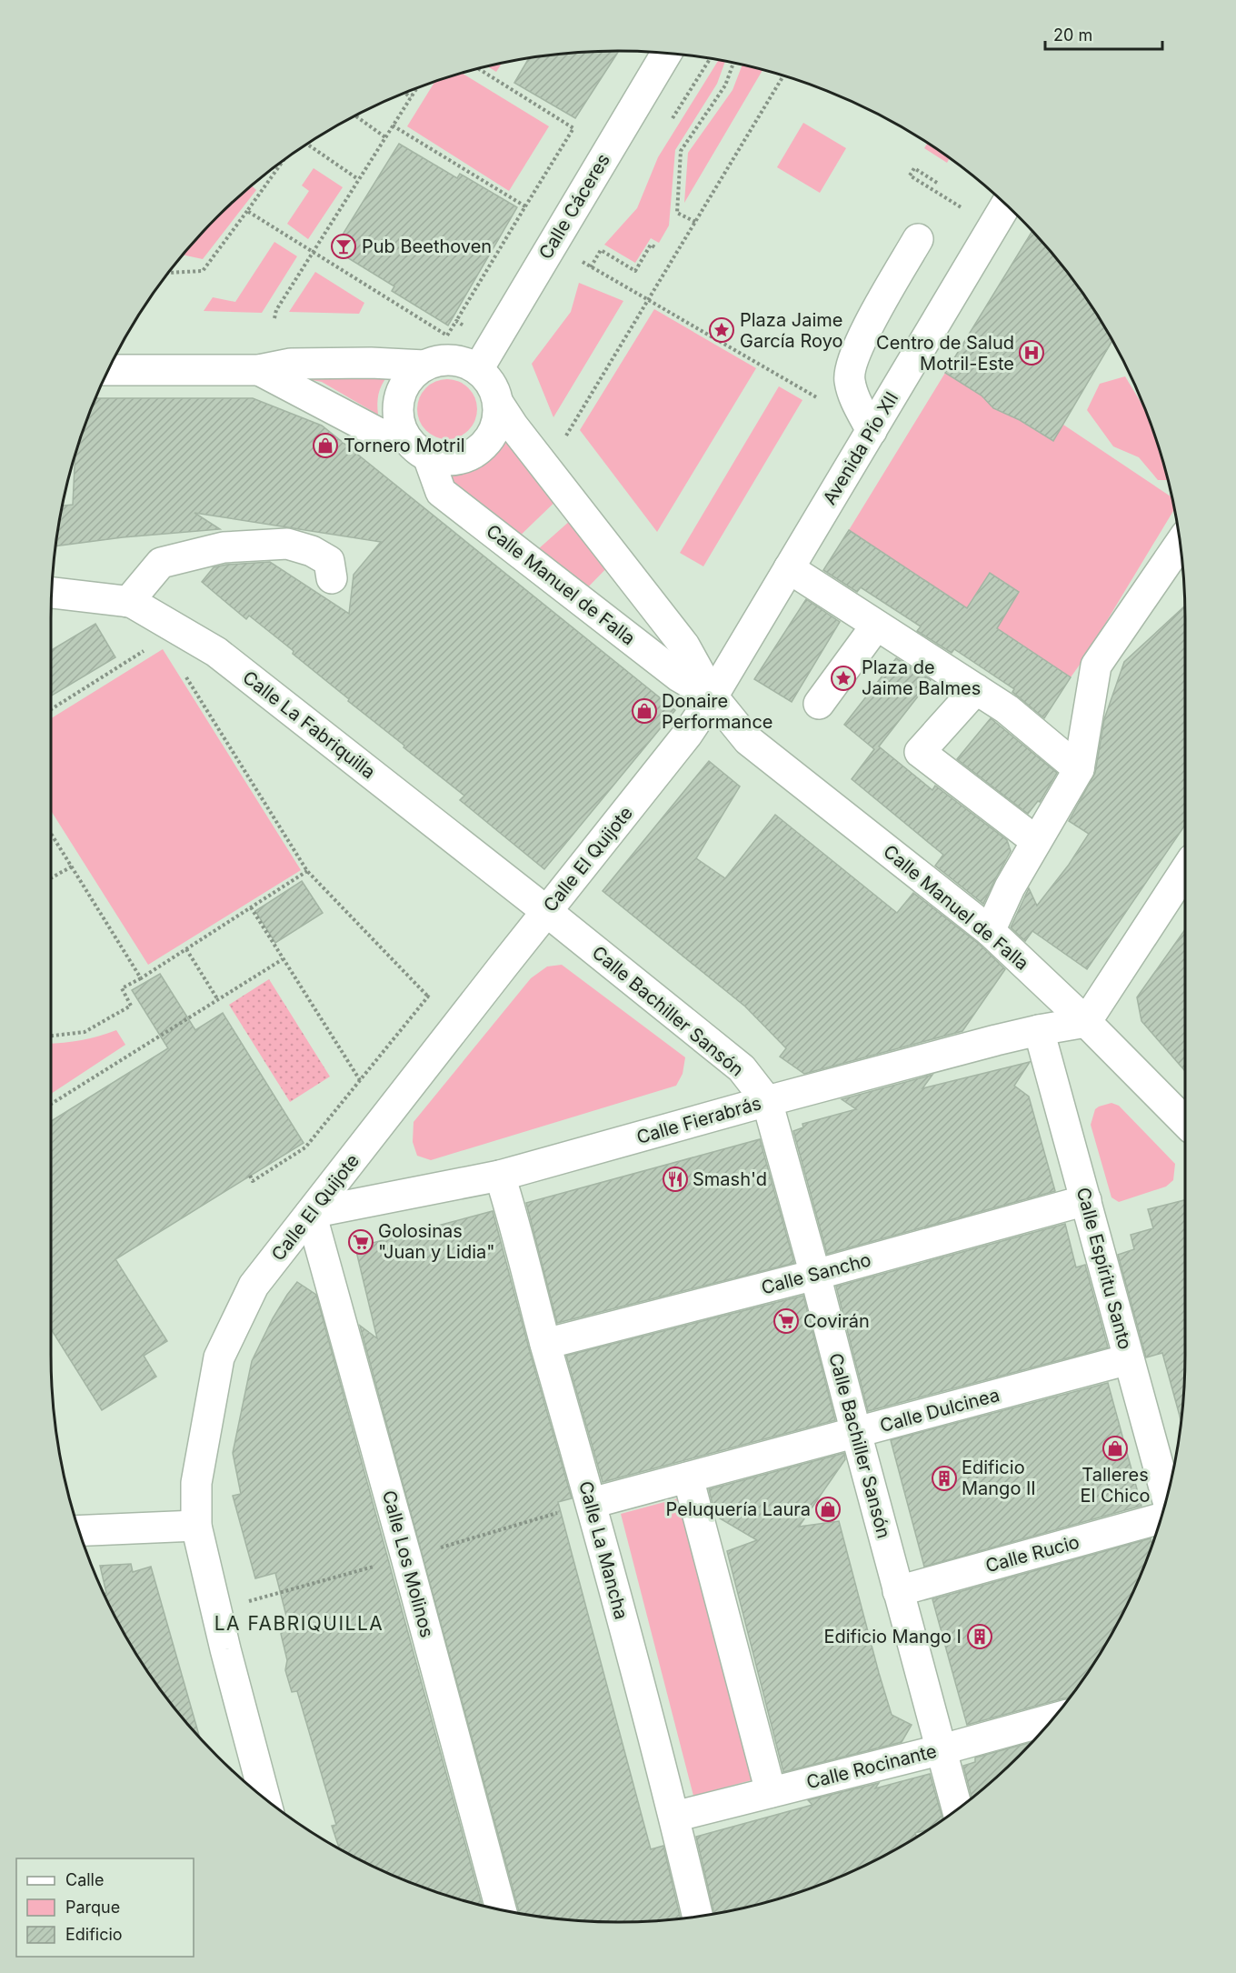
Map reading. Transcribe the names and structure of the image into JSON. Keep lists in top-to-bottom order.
{
  "streets": {
    "street": [
      "Calle Cáceres",
      "Avenida Pío XII",
      "Calle Manuel de Falla",
      "Calle La Fabriquilla",
      "Calle El Quijote",
      "Calle Bachiller Sansón",
      "Calle Fierabrás",
      "Calle Espíritu Santo",
      "Calle Sancho",
      "Calle Dulcinea",
      "Calle La Mancha",
      "Calle Rucio",
      "Calle Los Molinos",
      "Calle Rocinante"
    ]
  },
  "crossings": [
    ["Calle Cáceres", "Calle Manuel de Falla"],
    ["Avenida Pío XII", "Calle Manuel de Falla"],
    ["Avenida Pío XII", "Calle El Quijote"],
    ["Calle Manuel de Falla", "Calle El Quijote"],
    ["Calle Manuel de Falla", "Calle Fierabrás"],
    ["Calle La Fabriquilla", "Calle El Quijote"],
    ["Calle La Fabriquilla", "Calle Bachiller Sansón"],
    ["Calle El Quijote", "Calle Bachiller Sansón"],
    ["Calle El Quijote", "Calle Fierabrás"],
    ["Calle El Quijote", "Calle Los Molinos"],
    ["Calle Bachiller Sansón", "Calle Fierabrás"],
    ["Calle Bachiller Sansón", "Calle Sancho"],
    ["Calle Bachiller Sansón", "Calle Dulcinea"],
    ["Calle Bachiller Sansón", "Calle Rucio"],
    ["Calle Bachiller Sansón", "Calle Rocinante"],
    ["Calle Fierabrás", "Calle Espíritu Santo"],
    ["Calle Fierabrás", "Calle La Mancha"],
    ["Calle Fierabrás", "Calle Los Molinos"],
    ["Calle Espíritu Santo", "Calle Sancho"],
    ["Calle Espíritu Santo", "Calle Dulcinea"],
    ["Calle Sancho", "Calle La Mancha"],
    ["Calle Dulcinea", "Calle La Mancha"],
    ["Calle La Mancha", "Calle Rocinante"]
  ],
  "districts": ["LA FABRIQUILLA"],
  "places": {
    "bar": ["Pub Beethoven"],
    "place": ["Plaza Jaime García Royo", "Plaza de Jaime Balmes"],
    "hospital": ["Centro de Salud Motril-Este"],
    "shop": [
      "Tornero Motril",
      "Donaire Performance",
      "Talleres El Chico",
      "Peluquería Laura"
    ],
    "restaurant": ["Smash'd"],
    "supermarket": ["Golosinas \"Juan y Lidia\"", "Covirán"],
    "building": ["Edificio Mango II", "Edificio Mango I"]
  },
  "legend": ["Calle", "Parque", "Edificio"],
  "scale_bar": "20 m"
}
